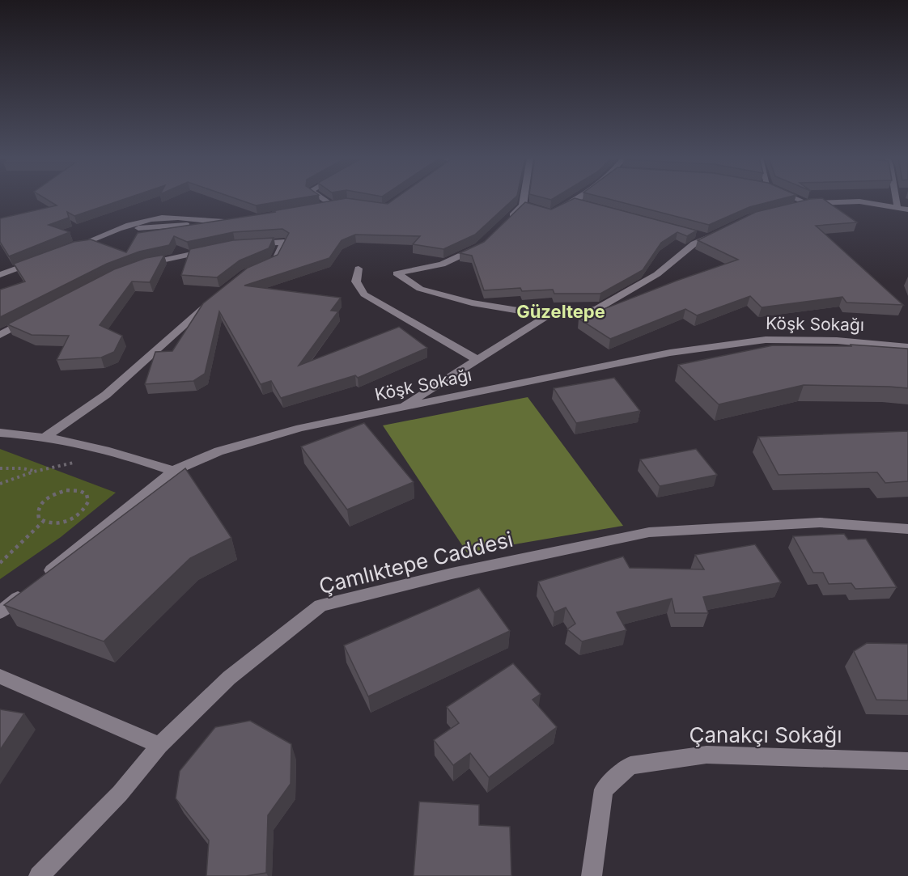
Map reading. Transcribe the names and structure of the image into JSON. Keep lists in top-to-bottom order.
{
  "streets": {
    "street": ["Köşk Sokağı", "Çamlıktepe Caddesi", "Çanakçı Sokağı"]
  },
  "districts": ["Güzeltepe"]
}
